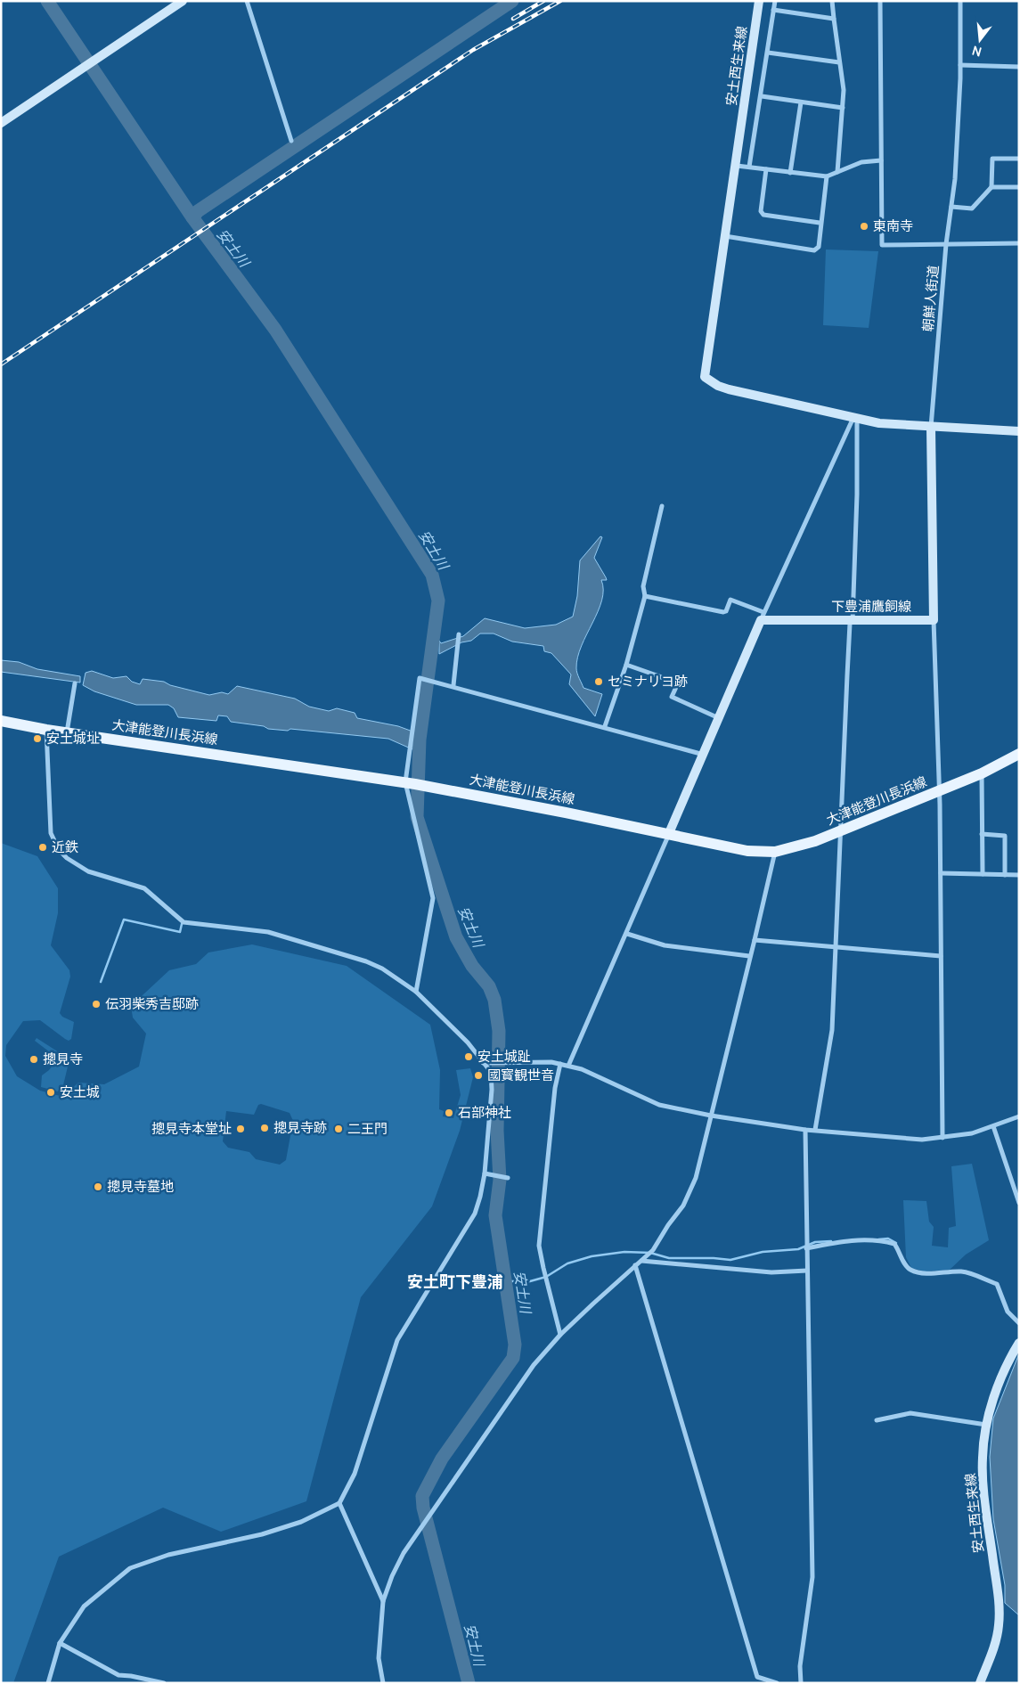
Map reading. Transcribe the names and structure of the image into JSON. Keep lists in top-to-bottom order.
{
  "streets": {
    "main road": ["安土西生来線", "下豊浦鷹飼線", "大津能登川長浜線"],
    "street": ["朝鮮人街道"]
  },
  "districts": ["安土町下豊浦"],
  "water": ["安土川"],
  "places": [
    "東南寺",
    "セミナリヨ跡",
    "安土城址",
    "近鉄",
    "伝羽柴秀吉邸跡",
    "安土城趾",
    "摠見寺",
    "國寳観世音",
    "安土城",
    "石部神社",
    "摠見寺跡",
    "摠見寺本堂址",
    "二王門",
    "摠見寺墓地"
  ],
  "north": "bottom"
}
